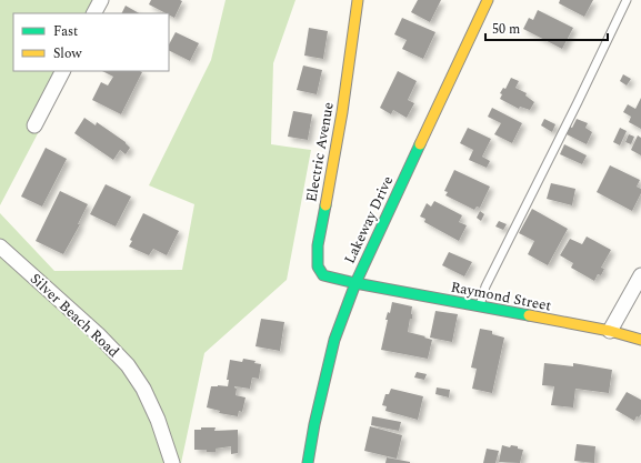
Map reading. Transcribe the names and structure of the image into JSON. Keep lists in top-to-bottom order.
{
  "streets": {
    "main road": ["Electric Avenue", "Lakeway Drive", "Raymond Street"],
    "street": ["Silver Beach Road"]
  },
  "crossings": [
    ["Electric Avenue", "Lakeway Drive"],
    ["Electric Avenue", "Raymond Street"],
    ["Lakeway Drive", "Raymond Street"]
  ],
  "legend": ["Fast", "Slow"],
  "scale_bar": "50 m"
}
